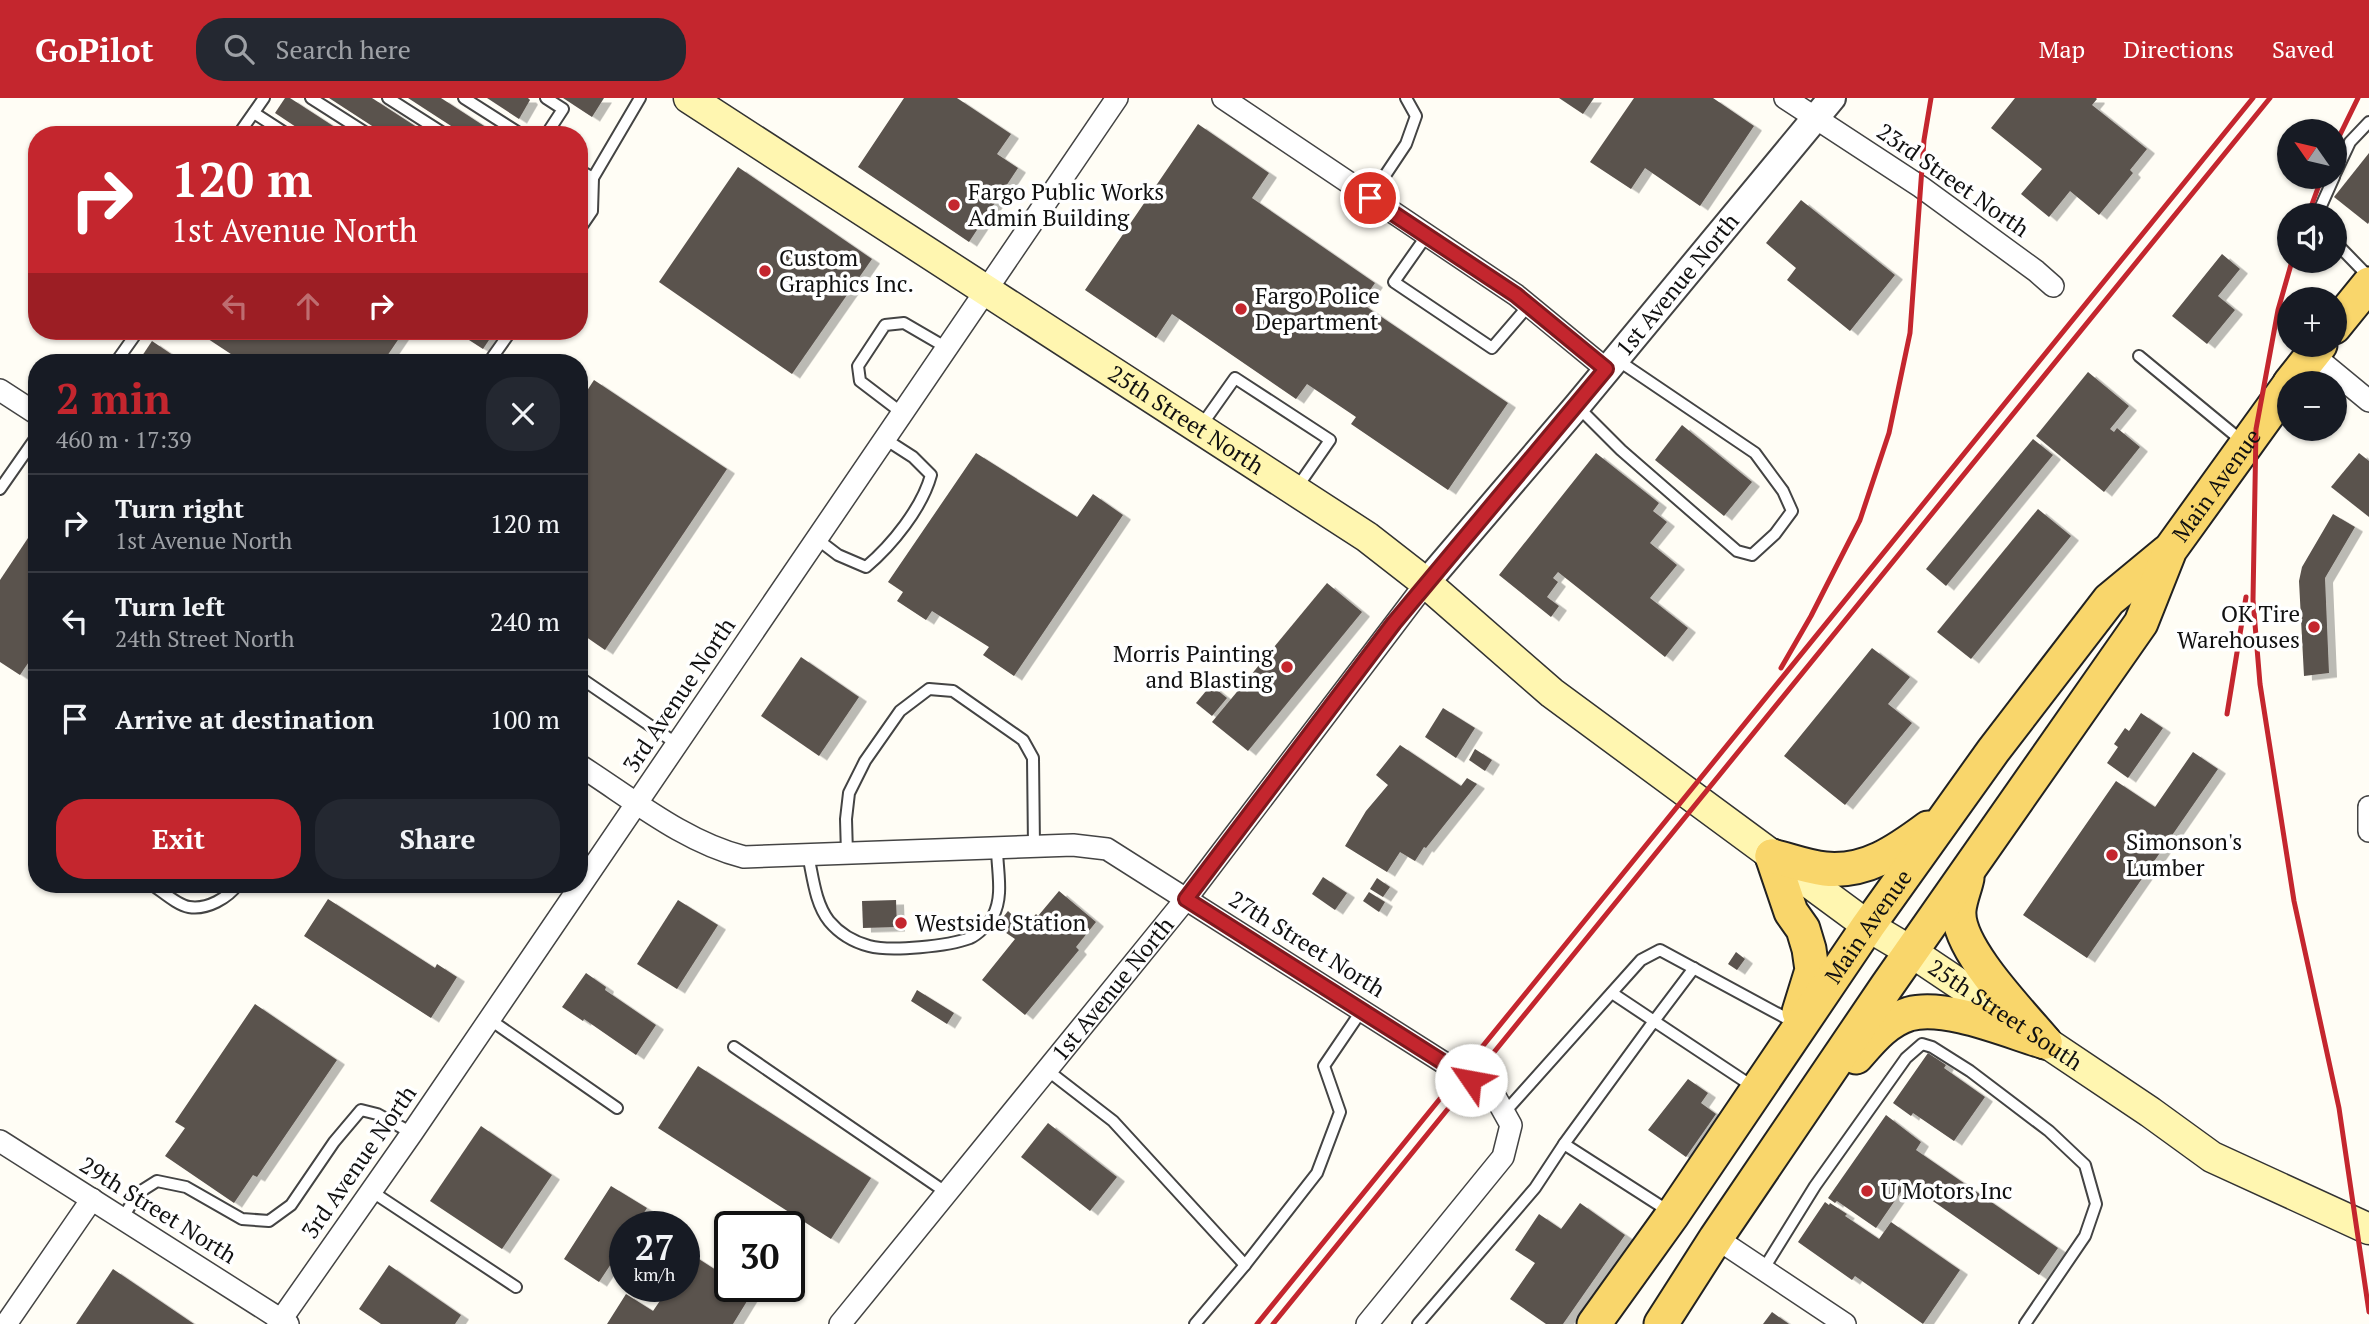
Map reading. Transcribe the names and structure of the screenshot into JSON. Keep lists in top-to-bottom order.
{
  "streets": {
    "main road": ["25th Street North", "Main Avenue", "25th Street South"],
    "street": [
      "23rd Street North",
      "1st Avenue North",
      "3rd Avenue North",
      "27th Street North",
      "29th Street North"
    ]
  },
  "crossings": [
    ["23rd Street North", "1st Avenue North"],
    ["1st Avenue North", "25th Street North"],
    ["1st Avenue North", "27th Street North"],
    ["25th Street North", "3rd Avenue North"],
    ["25th Street North", "25th Street South"],
    ["Main Avenue", "25th Street South"],
    ["3rd Avenue North", "27th Street North"],
    ["3rd Avenue North", "29th Street North"]
  ],
  "places": [
    "Fargo Public Works Admin Building",
    "Custom Graphics Inc.",
    "Fargo Police Department",
    "OK Tire Warehouses",
    "Morris Painting and Blasting",
    "Simonson's Lumber",
    "Westside Station",
    "U Motors Inc"
  ],
  "north": "top left",
  "page": {
    "header": "GoPilot",
    "search": "Search here",
    "nav": ["Map", "Directions", "Saved"],
    "map_buttons": ["+", "−"],
    "turn": ["120 m", "1st Avenue North"],
    "heading": ["2 min", "460 m · 17:39"],
    "list": [
      {
        "name": "Turn right",
        "note": "1st Avenue North",
        "value": "120 m"
      },
      {
        "name": "Turn left",
        "note": "24th Street North",
        "value": "240 m"
      },
      {
        "name": "Arrive at destination",
        "value": "100 m"
      }
    ],
    "buttons": ["Exit", "Share"],
    "speed": "27 km/h",
    "limit": "30"
  }
}
